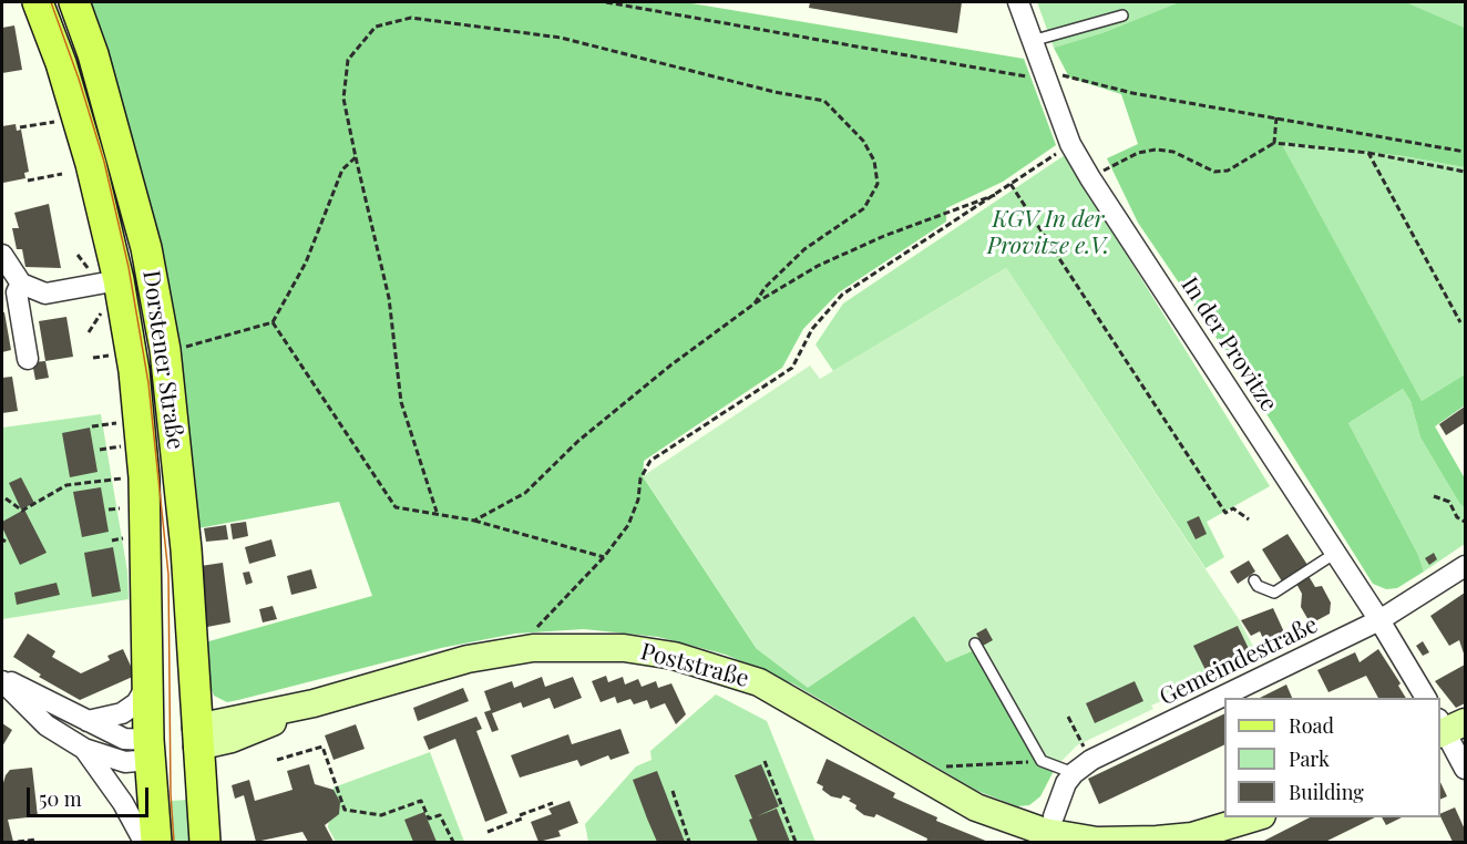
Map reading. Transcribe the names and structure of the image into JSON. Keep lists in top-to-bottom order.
{
  "streets": {
    "main road": ["Dorstener Straße"],
    "street": ["In der Provitze", "Gemeindestraße", "Poststraße"]
  },
  "crossings": [
    ["In der Provitze", "Gemeindestraße"],
    ["Dorstener Straße", "Poststraße"],
    ["Gemeindestraße", "Poststraße"]
  ],
  "parks": ["KGV In der Provitze e.V."],
  "legend": ["Road", "Park", "Building"],
  "scale_bar": "50 m"
}
